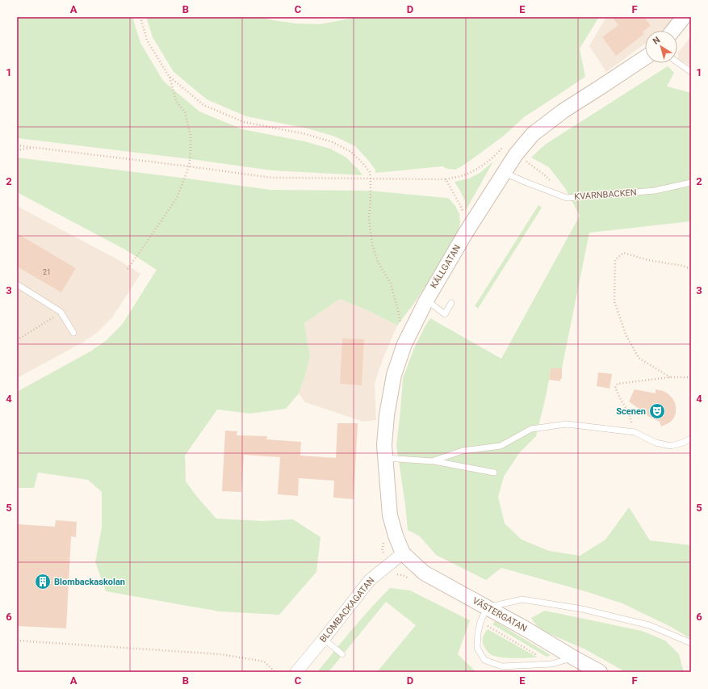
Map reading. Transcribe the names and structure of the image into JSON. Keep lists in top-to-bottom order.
{
  "streets": {
    "street": ["KÄLLGATAN", "BLOMBACKAGATAN", "VÄSTERGATAN"],
    "lane": ["KVARNBACKEN"]
  },
  "crossings": [
    ["KVARNBACKEN", "KÄLLGATAN"],
    ["KÄLLGATAN", "BLOMBACKAGATAN"],
    ["KÄLLGATAN", "VÄSTERGATAN"],
    ["BLOMBACKAGATAN", "VÄSTERGATAN"]
  ],
  "places": {
    "theatre": ["Scenen"],
    "building": ["Blombackaskolan"]
  },
  "house_numbers": ["21"],
  "north": "top left",
  "grid": {
    "columns": [
      "A",
      "B",
      "C",
      "D",
      "E",
      "F"
    ],
    "rows": [
      "1",
      "2",
      "3",
      "4",
      "5",
      "6"
    ]
  }
}
